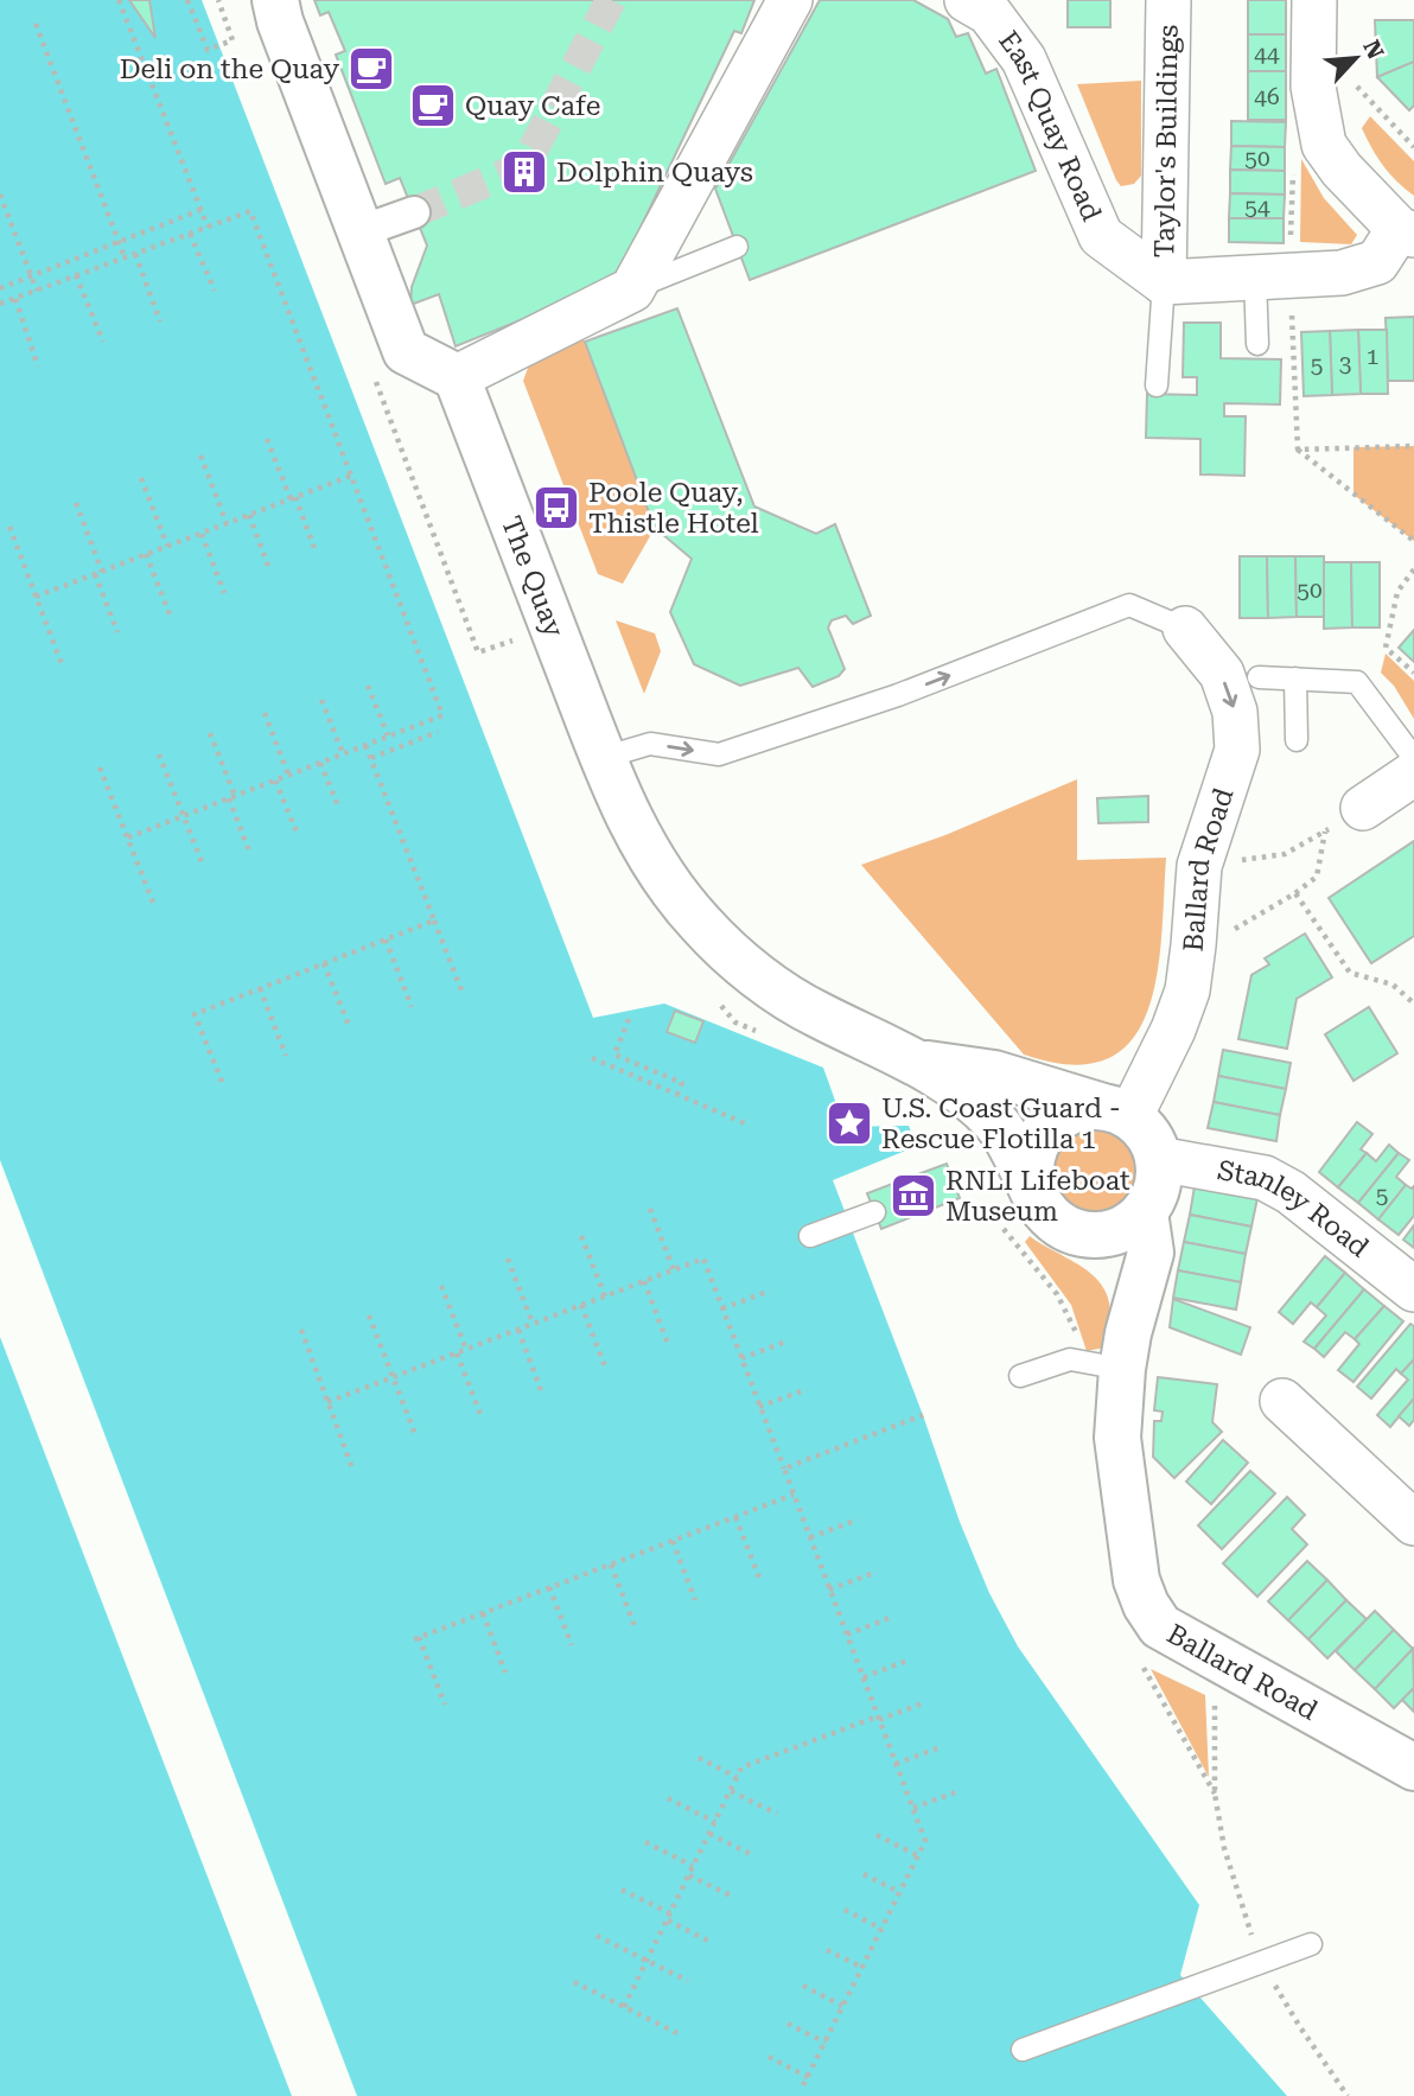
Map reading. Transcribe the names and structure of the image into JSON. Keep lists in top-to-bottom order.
{
  "streets": {
    "street": [
      "East Quay Road",
      "Taylor's Buildings",
      "The Quay",
      "Ballard Road",
      "Stanley Road"
    ]
  },
  "crossings": [
    ["East Quay Road", "Taylor's Buildings"],
    ["The Quay", "Ballard Road"],
    ["The Quay", "Stanley Road"],
    ["Ballard Road", "Stanley Road"]
  ],
  "places": {
    "cafe": ["Deli on the Quay", "Quay Cafe"],
    "building": ["Dolphin Quays"],
    "bus stop": ["Poole Quay, Thistle Hotel"],
    "place": ["U.S. Coast Guard - Rescue Flotilla 1"],
    "museum": ["RNLI Lifeboat Museum"]
  },
  "house_numbers": [
    "44",
    "46",
    "50",
    "54",
    "1",
    "3",
    "5",
    "50",
    "5"
  ],
  "north": "top right"
}
